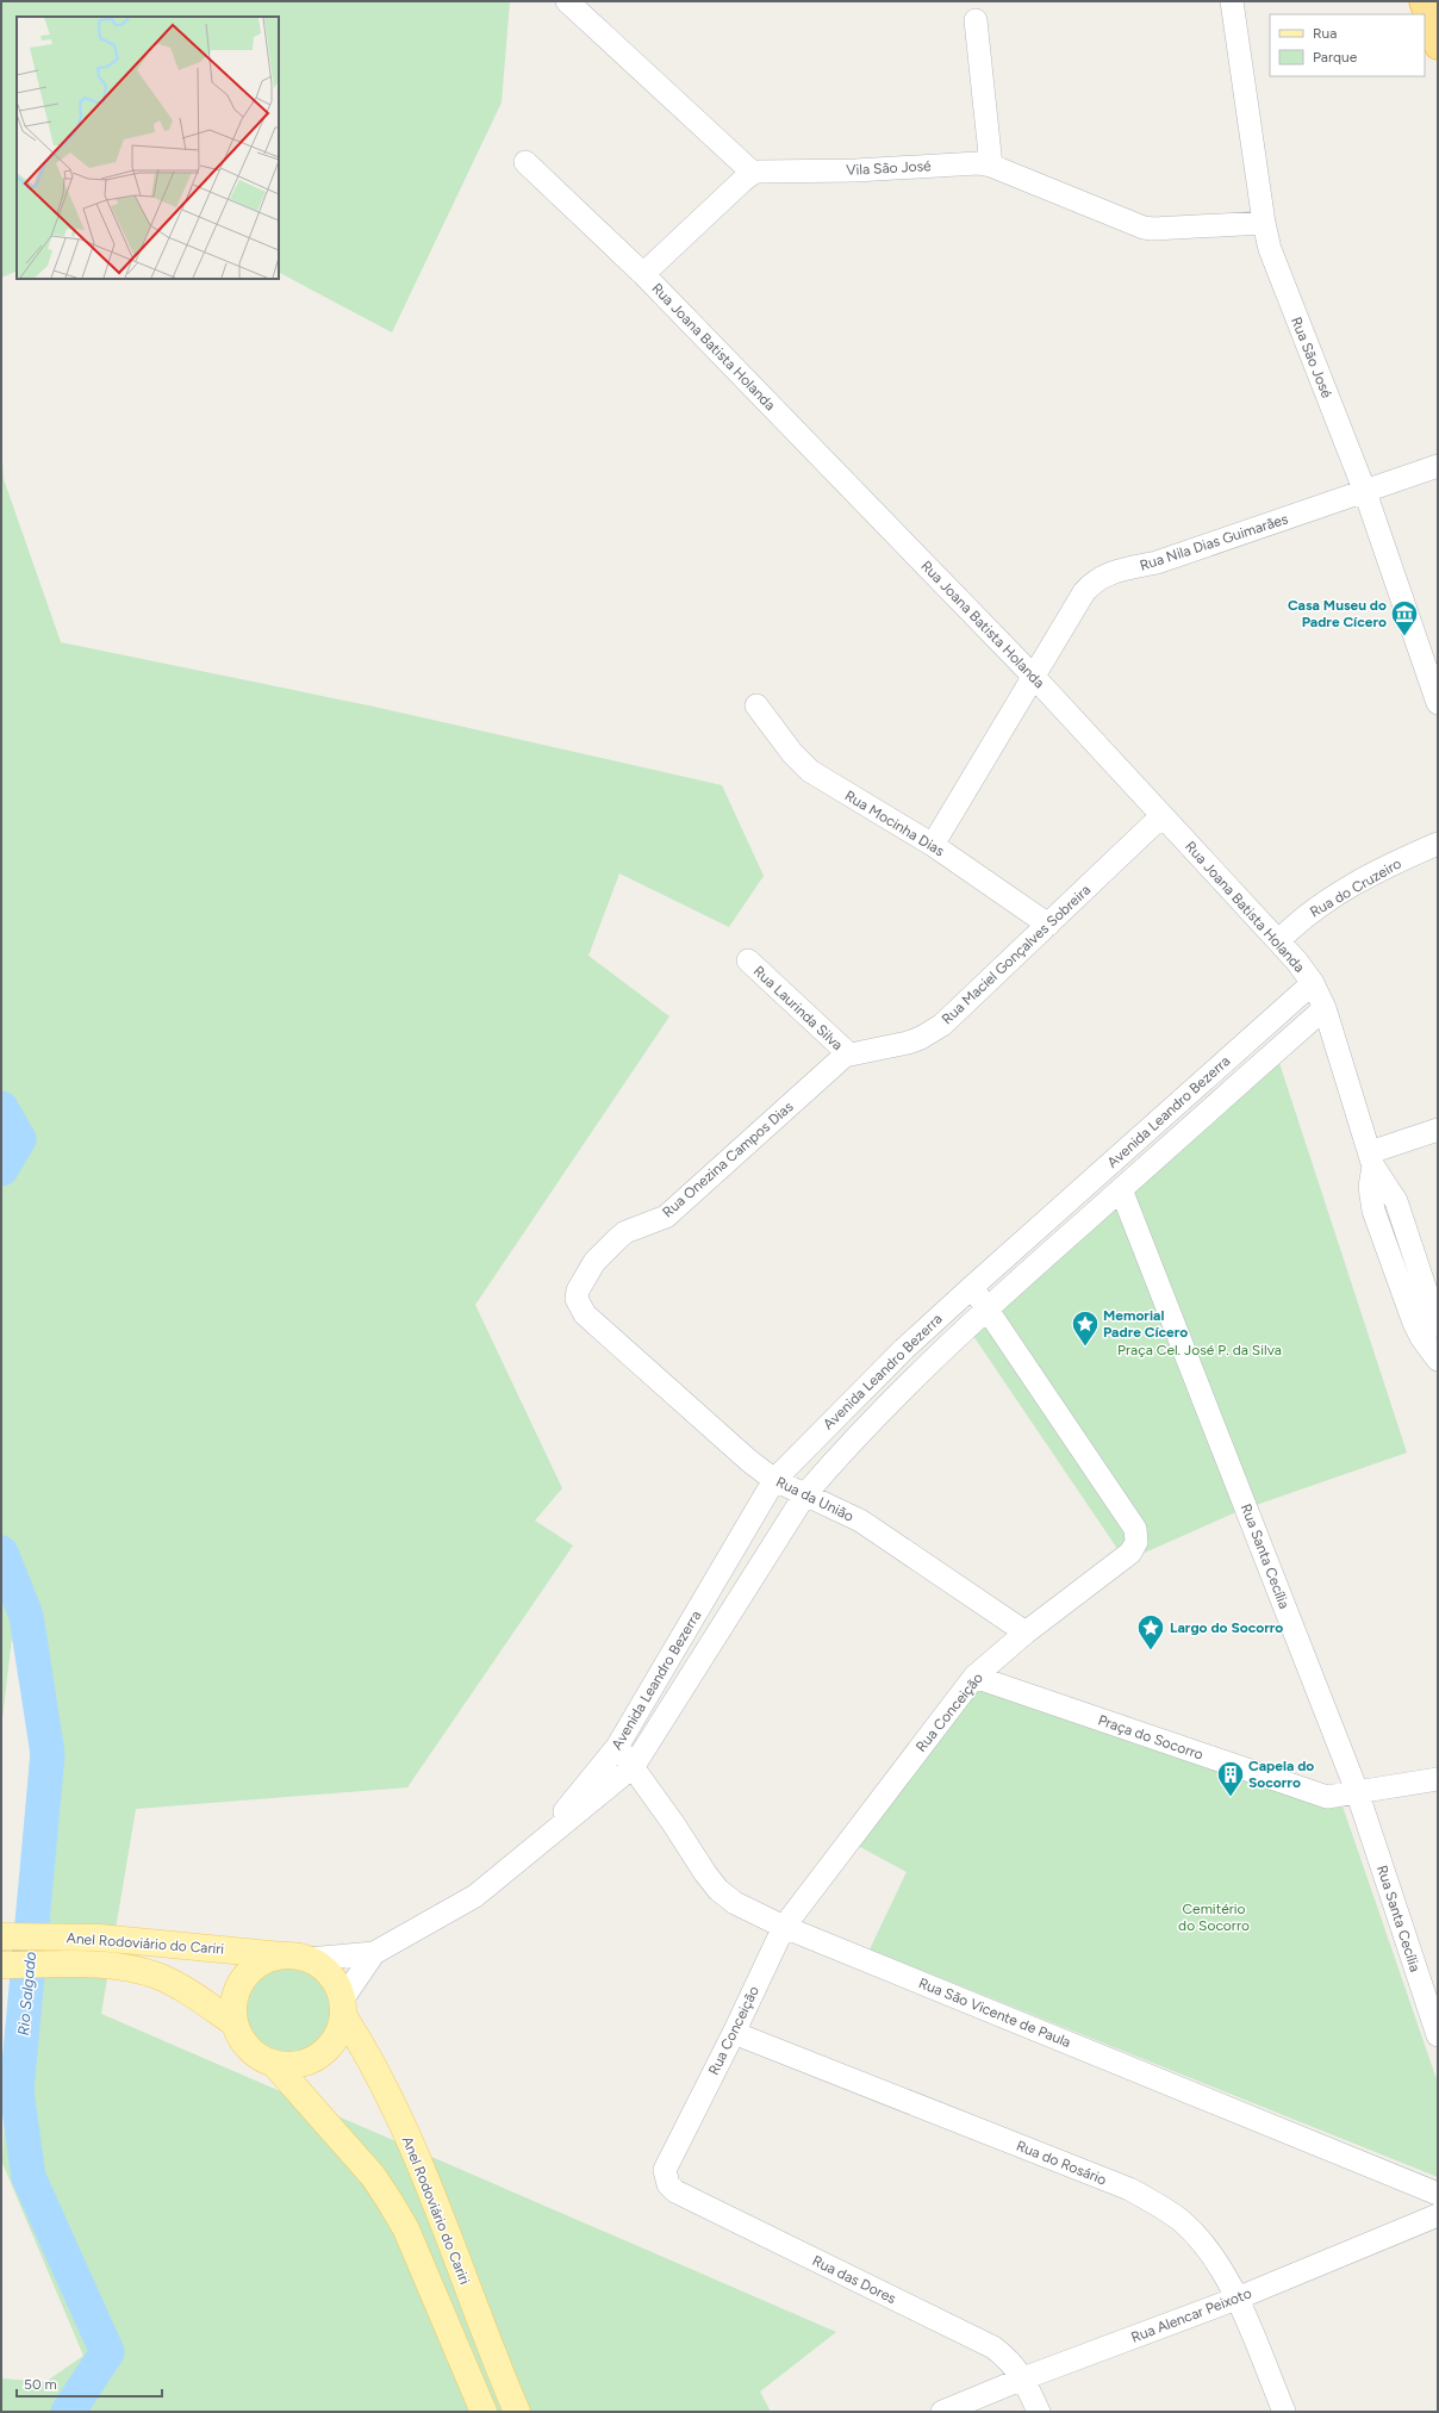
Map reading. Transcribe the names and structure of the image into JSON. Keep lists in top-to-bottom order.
{
  "streets": {
    "main road": ["Anel Rodoviário do Cariri"],
    "street": [
      "Vila São José",
      "Rua Joana Batista Holanda",
      "Rua São José",
      "Rua Nila Dias Guimarães",
      "Rua Mocinha Dias",
      "Rua do Cruzeiro",
      "Rua Maciel Gonçalves Sobreira",
      "Rua Laurinda Silva",
      "Avenida Leandro Bezerra",
      "Rua Onezina Campos Dias",
      "Rua da União",
      "Rua Santa Cecília",
      "Rua Conceição",
      "Praça do Socorro",
      "Rua São Vicente de Paula",
      "Rua do Rosário",
      "Rua das Dores",
      "Rua Alencar Peixoto"
    ]
  },
  "crossings": [
    ["Vila São José", "Rua Joana Batista Holanda"],
    ["Vila São José", "Rua São José"],
    ["Rua Joana Batista Holanda", "Rua Nila Dias Guimarães"],
    ["Rua Joana Batista Holanda", "Rua do Cruzeiro"],
    ["Rua Joana Batista Holanda", "Rua Maciel Gonçalves Sobreira"],
    ["Rua Joana Batista Holanda", "Avenida Leandro Bezerra"],
    ["Rua São José", "Rua Nila Dias Guimarães"],
    ["Rua Nila Dias Guimarães", "Rua Mocinha Dias"],
    ["Rua Mocinha Dias", "Rua Maciel Gonçalves Sobreira"],
    ["Rua Maciel Gonçalves Sobreira", "Rua Laurinda Silva"],
    ["Rua Maciel Gonçalves Sobreira", "Rua Onezina Campos Dias"],
    ["Rua Laurinda Silva", "Rua Onezina Campos Dias"],
    ["Avenida Leandro Bezerra", "Rua da União"],
    ["Avenida Leandro Bezerra", "Rua Santa Cecília"],
    ["Avenida Leandro Bezerra", "Rua Conceição"],
    ["Avenida Leandro Bezerra", "Rua São Vicente de Paula"],
    ["Rua Onezina Campos Dias", "Rua da União"],
    ["Rua da União", "Rua Conceição"],
    ["Rua Santa Cecília", "Praça do Socorro"],
    ["Rua Conceição", "Praça do Socorro"],
    ["Rua Conceição", "Rua São Vicente de Paula"],
    ["Rua Conceição", "Rua do Rosário"],
    ["Rua Conceição", "Rua das Dores"],
    ["Rua do Rosário", "Rua Alencar Peixoto"],
    ["Rua das Dores", "Rua Alencar Peixoto"]
  ],
  "water": ["Rio Salgado"],
  "parks": ["Praça Cel. José P. da Silva", "Cemitério do Socorro"],
  "places": {
    "museum": ["Casa Museu do Padre Cícero"],
    "place": ["Memorial Padre Cícero", "Largo do Socorro"],
    "building": ["Capela do Socorro"]
  },
  "legend": ["Rua", "Parque"],
  "scale_bar": "50 m"
}
